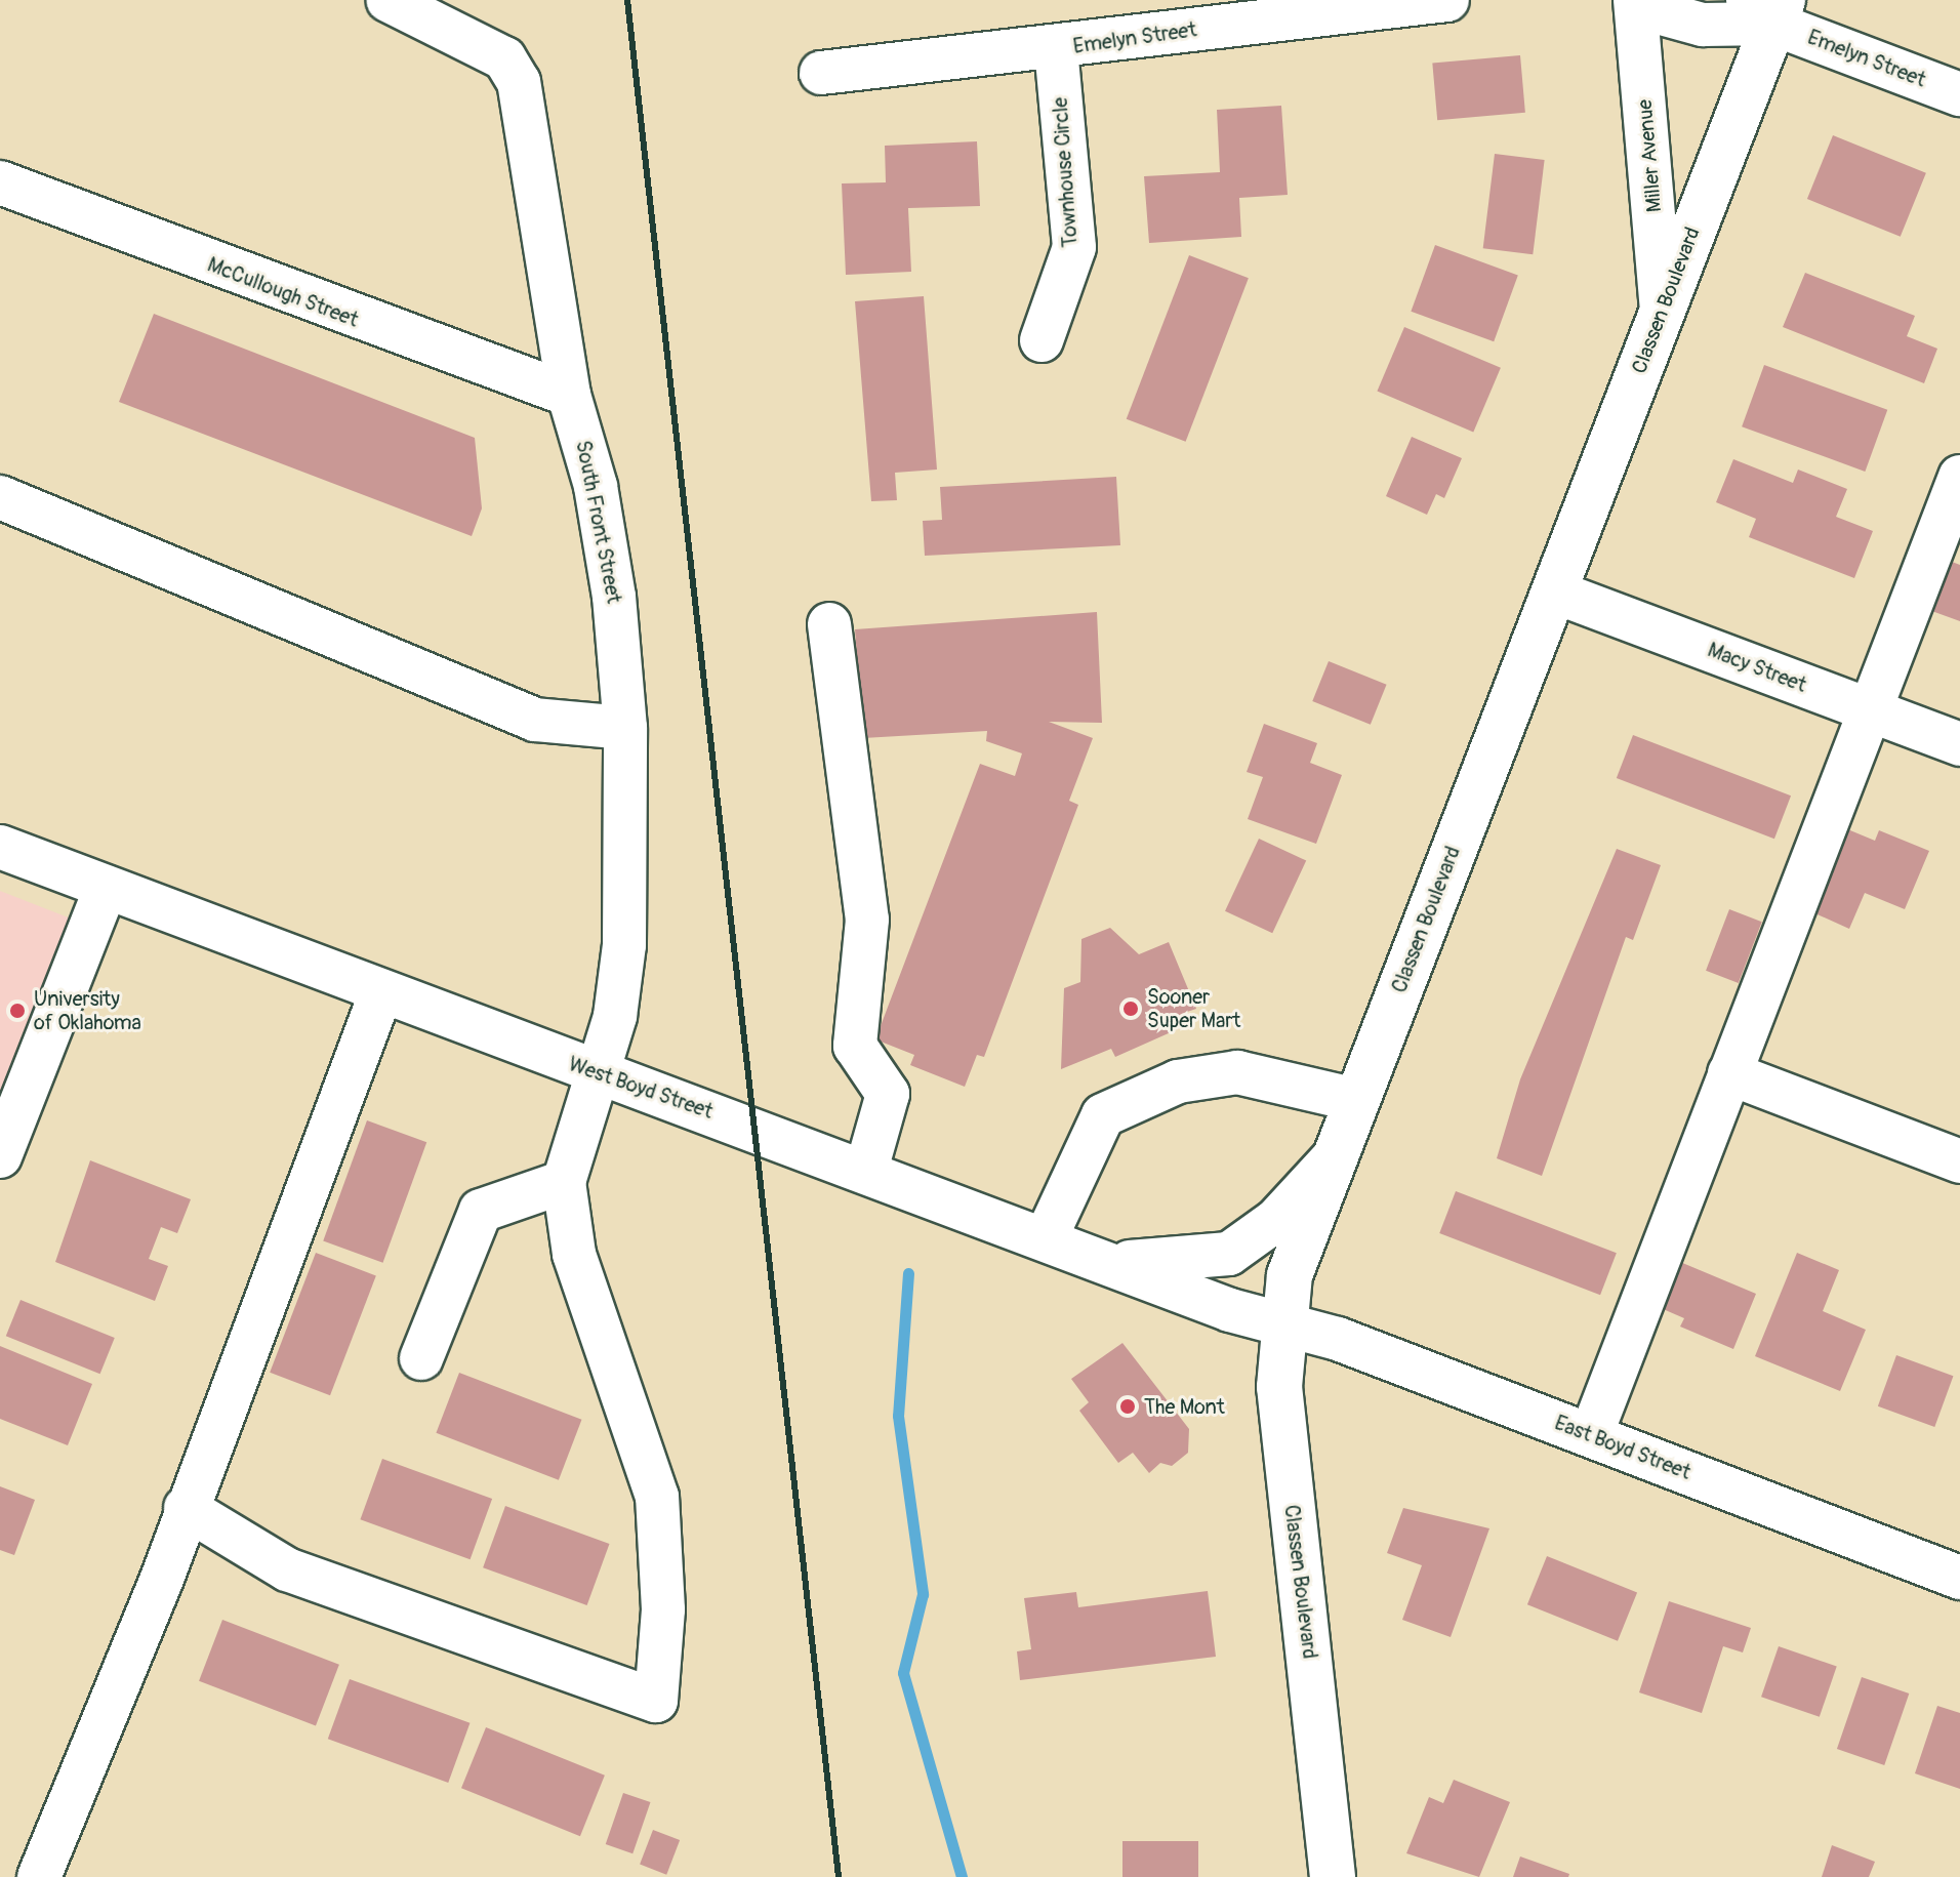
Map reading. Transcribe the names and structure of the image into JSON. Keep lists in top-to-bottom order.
{
  "streets": {
    "main road": ["Classen Boulevard"],
    "street": [
      "Emelyn Street",
      "Miller Avenue",
      "Townhouse Circle",
      "McCullough Street",
      "South Front Street",
      "Macy Street",
      "West Boyd Street",
      "East Boyd Street"
    ]
  },
  "crossings": [
    ["Emelyn Street", "Townhouse Circle"],
    ["Emelyn Street", "Classen Boulevard"],
    ["Miller Avenue", "Classen Boulevard"],
    ["McCullough Street", "South Front Street"],
    ["Classen Boulevard", "Macy Street"],
    ["Classen Boulevard", "West Boyd Street"],
    ["Classen Boulevard", "East Boyd Street"],
    ["South Front Street", "West Boyd Street"],
    ["West Boyd Street", "East Boyd Street"]
  ],
  "places": ["Sooner Super Mart", "University of Oklahoma", "The Mont"]
}
